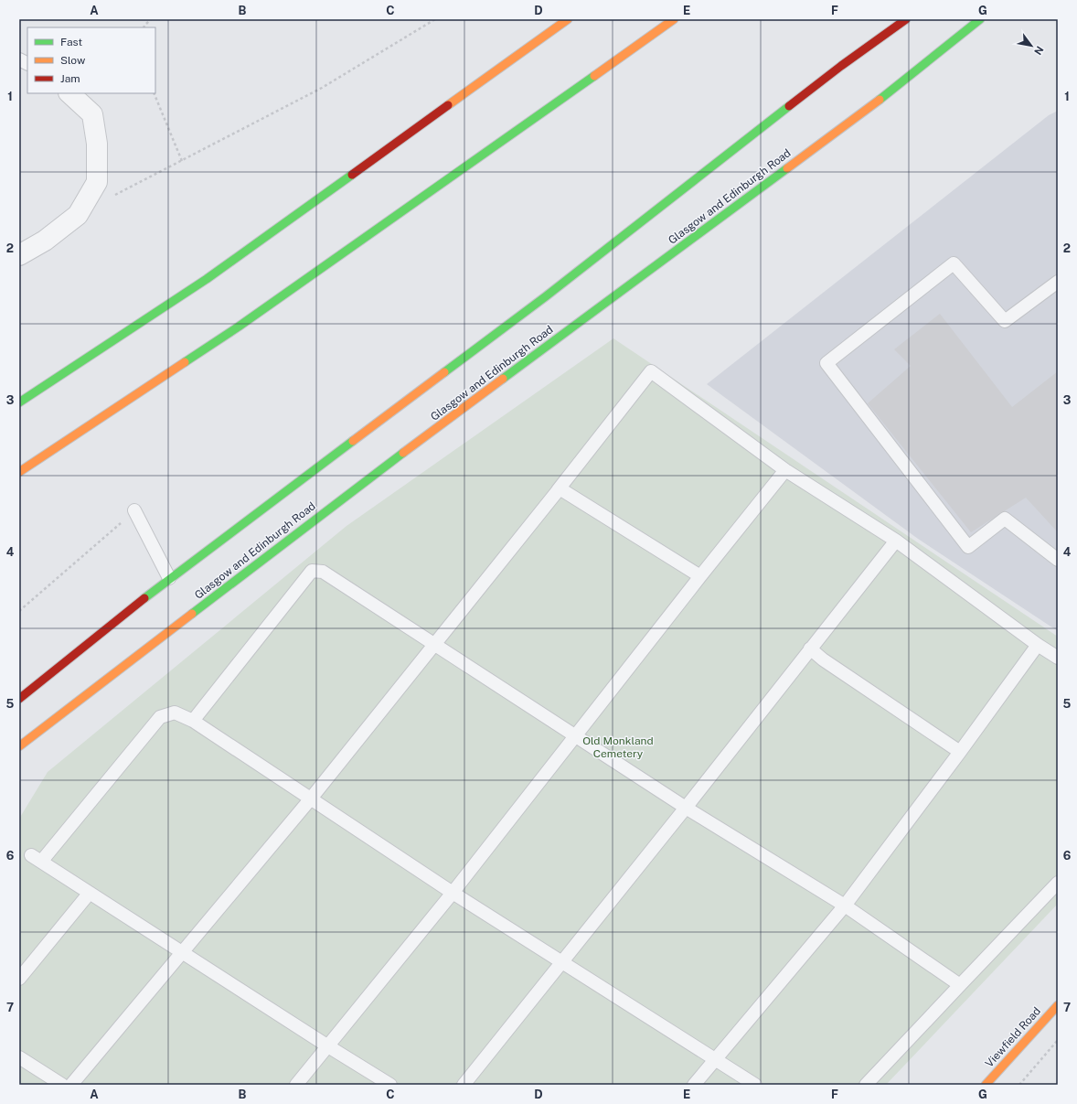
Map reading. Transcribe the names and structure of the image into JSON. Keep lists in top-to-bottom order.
{
  "streets": {
    "main road": ["Glasgow and Edinburgh Road", "Viewfield Road"]
  },
  "parks": ["Old Monkland Cemetery"],
  "legend": ["Fast", "Slow", "Jam"],
  "north": "bottom right",
  "grid": {
    "columns": [
      "A",
      "B",
      "C",
      "D",
      "E",
      "F",
      "G"
    ],
    "rows": [
      "1",
      "2",
      "3",
      "4",
      "5",
      "6",
      "7"
    ]
  }
}
